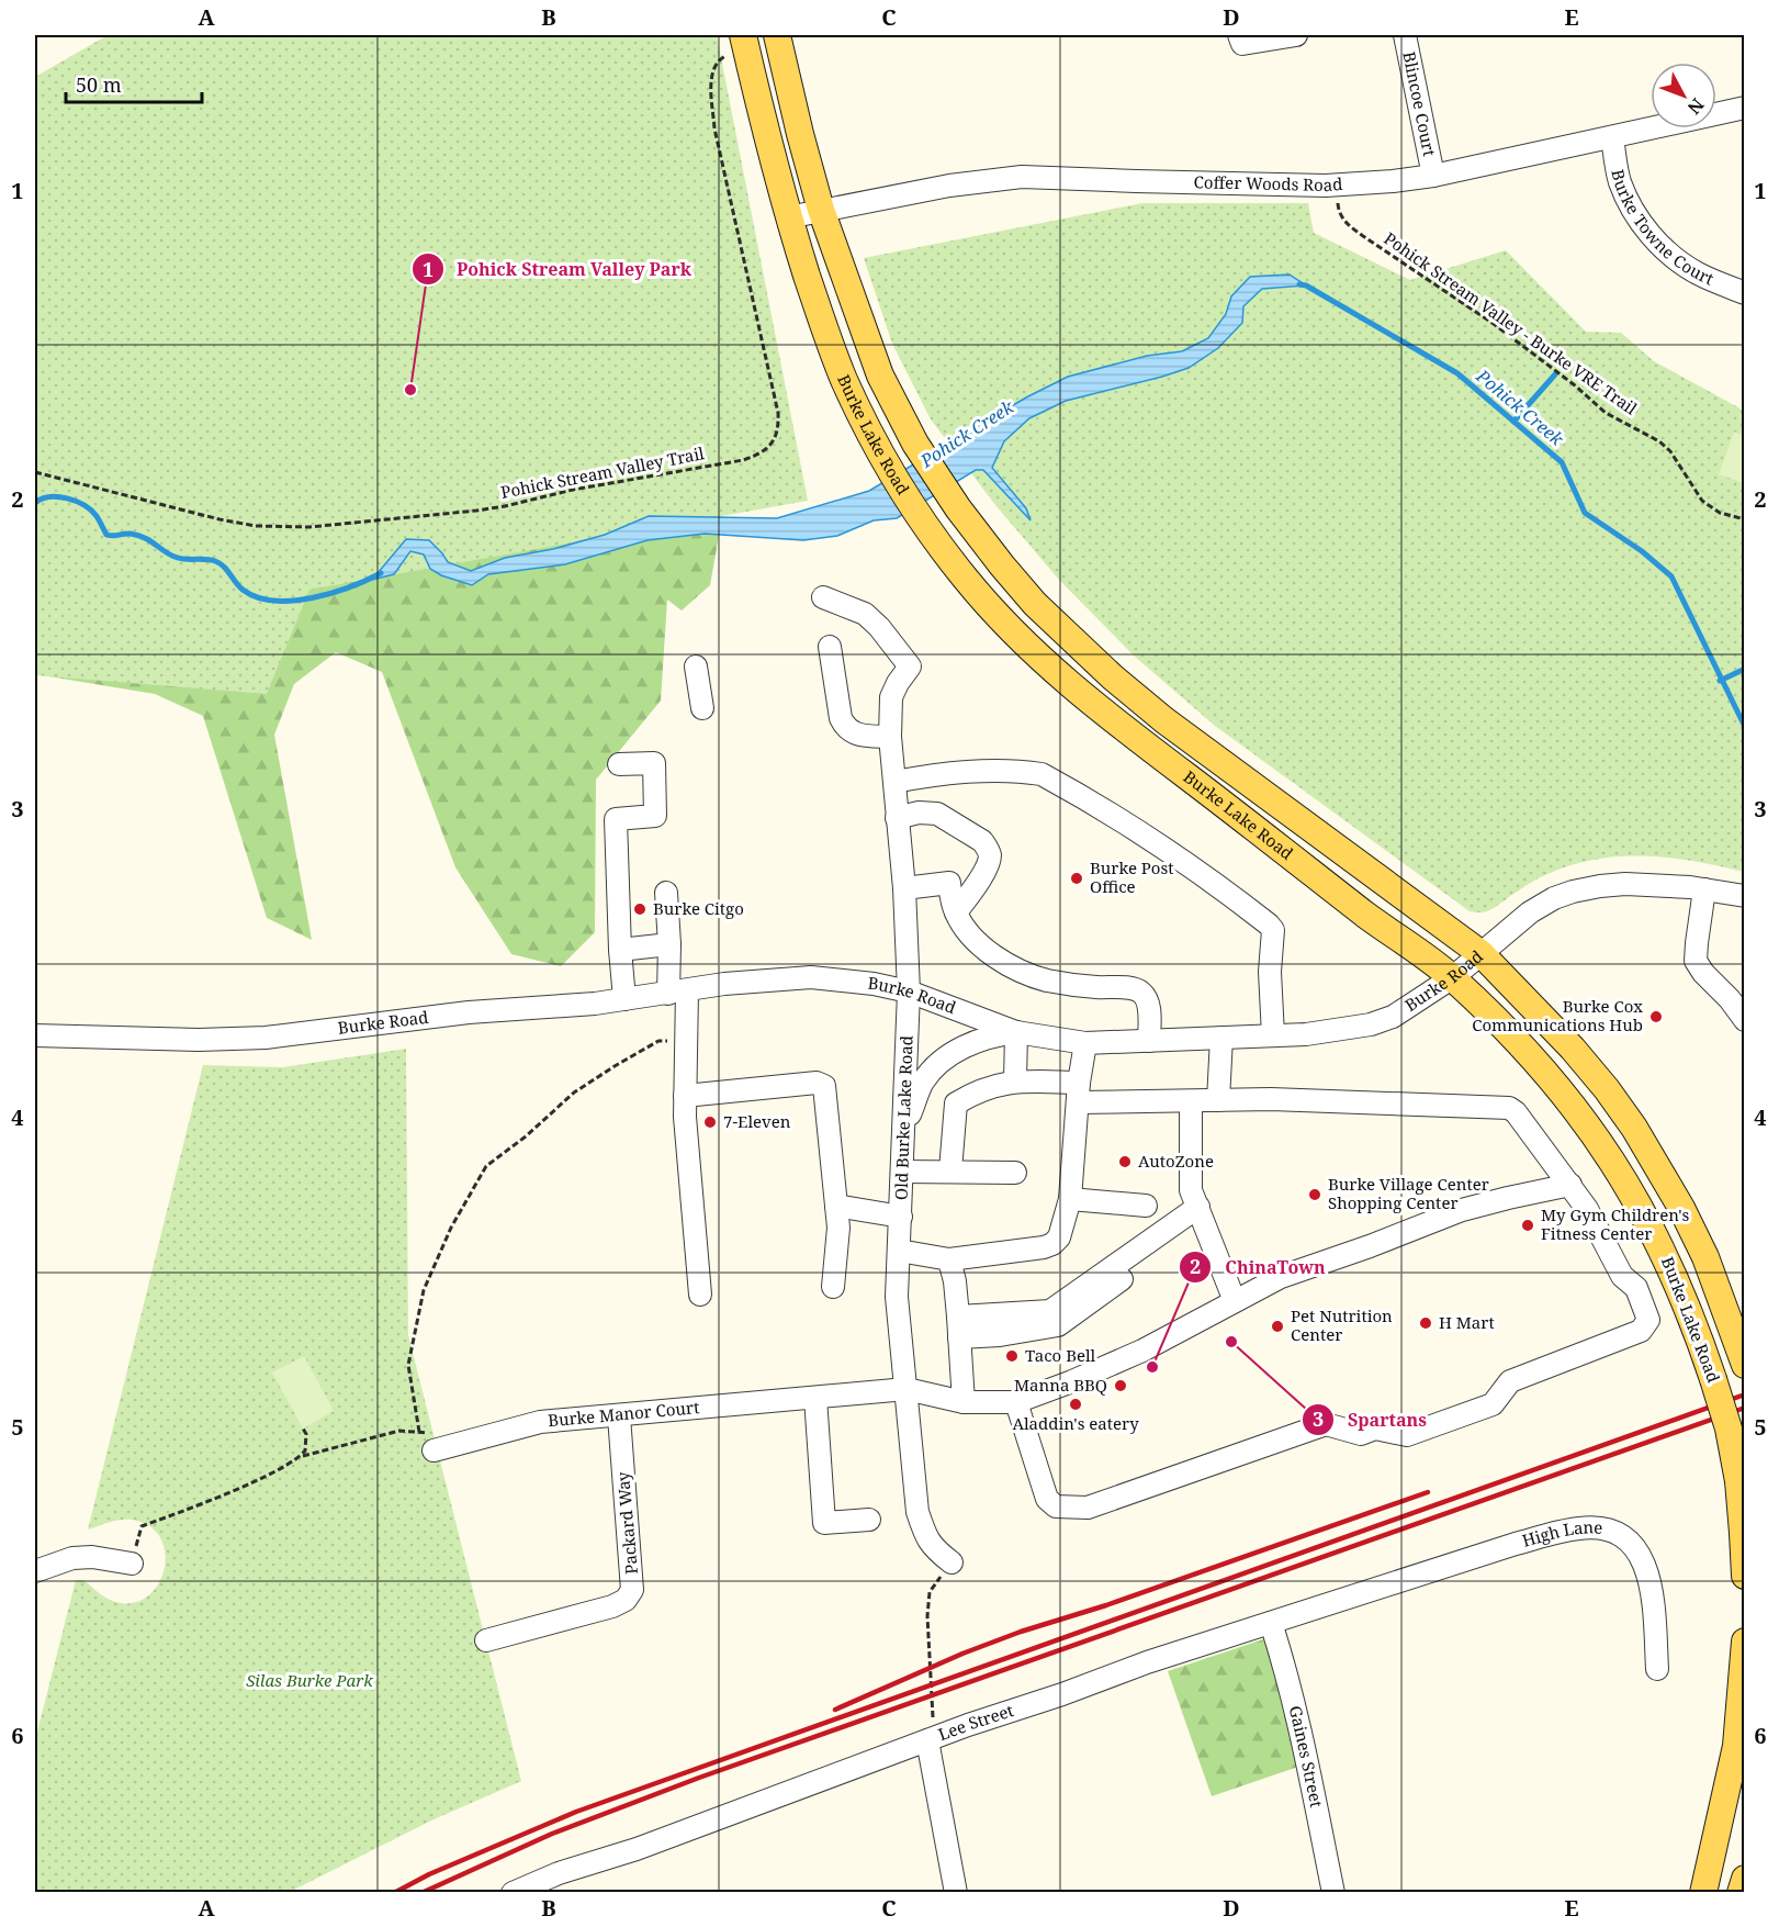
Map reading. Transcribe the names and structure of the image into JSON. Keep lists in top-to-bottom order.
{
  "streets": {
    "main road": ["Burke Lake Road"],
    "street": [
      "Blincoe Court",
      "Coffer Woods Road",
      "Burke Towne Court",
      "Burke Road",
      "Old Burke Lake Road",
      "Burke Manor Court",
      "Packard Way",
      "High Lane",
      "Lee Street",
      "Gaines Street"
    ],
    "path": ["Pohick Stream Valley - Burke VRE Trail", "Pohick Stream Valley Trail"]
  },
  "crossings": [
    ["Blincoe Court", "Coffer Woods Road"],
    ["Coffer Woods Road", "Burke Towne Court"],
    ["Coffer Woods Road", "Pohick Stream Valley - Burke VRE Trail"],
    ["Coffer Woods Road", "Burke Lake Road"],
    ["Burke Lake Road", "Pohick Stream Valley Trail"],
    ["Burke Lake Road", "Burke Road"],
    ["Burke Road", "Old Burke Lake Road"],
    ["Old Burke Lake Road", "Burke Manor Court"],
    ["Burke Manor Court", "Packard Way"],
    ["High Lane", "Lee Street"],
    ["Lee Street", "Gaines Street"]
  ],
  "water": ["Pohick Creek"],
  "parks": ["Silas Burke Park"],
  "places": [
    "Pohick Stream Valley Park",
    "Burke Post Office",
    "Burke Citgo",
    "Burke Cox Communications Hub",
    "7-Eleven",
    "AutoZone",
    "Burke Village Center Shopping Center",
    "My Gym Children's Fitness Center",
    "H Mart",
    "Pet Nutrition Center",
    "Spartans",
    "Taco Bell",
    "ChinaTown",
    "Manna BBQ",
    "Aladdin's eatery"
  ],
  "scale_bar": "50 m",
  "north": "bottom right",
  "grid": {
    "columns": [
      "A",
      "B",
      "C",
      "D",
      "E"
    ],
    "rows": [
      "1",
      "2",
      "3",
      "4",
      "5",
      "6"
    ]
  }
}
